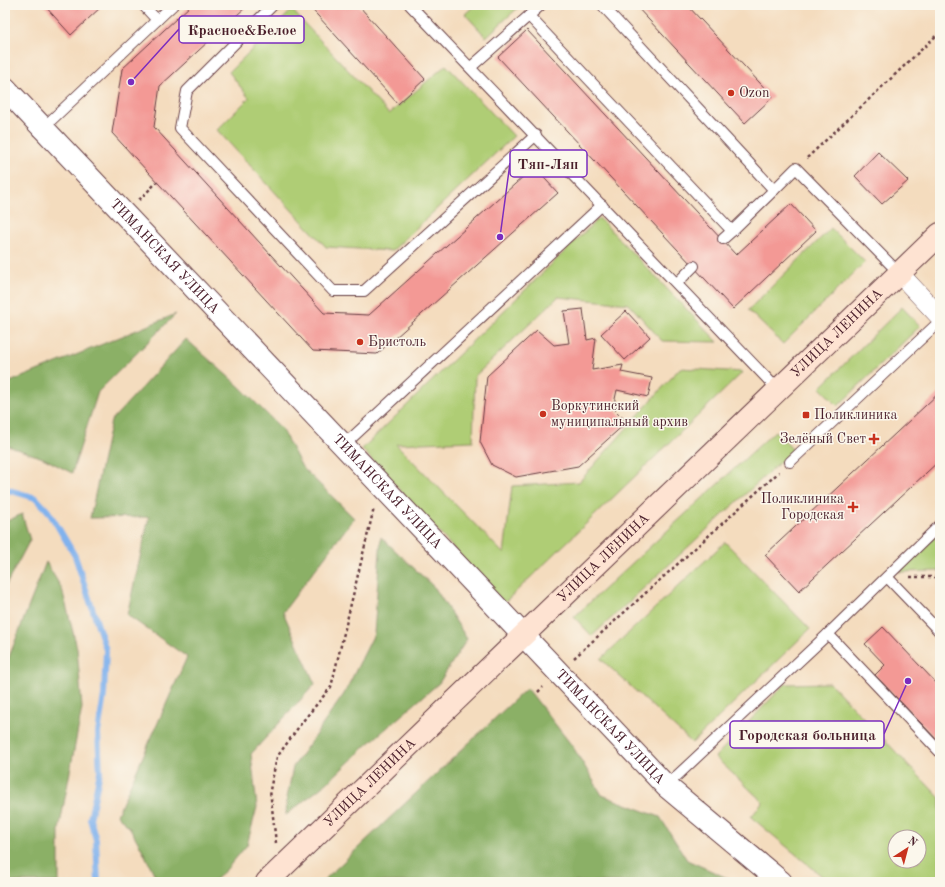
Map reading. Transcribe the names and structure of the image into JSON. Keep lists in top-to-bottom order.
{
  "streets": {
    "main road": ["УЛИЦА ЛЕНИНА"],
    "street": ["ТИМАНСКАЯ УЛИЦА"]
  },
  "crossings": [
    ["ТИМАНСКАЯ УЛИЦА", "УЛИЦА ЛЕНИНА"]
  ],
  "places": {
    "other": [
      "Красное&Белое",
      "Ozon",
      "Тяп-Ляп",
      "Бристоль",
      "Воркутинский муниципальный архив",
      "Городская больница"
    ],
    "transit": ["Поликлиника"],
    "health": ["Зелёный Свет", "Поликлиника Городская"]
  },
  "north": "top right"
}
